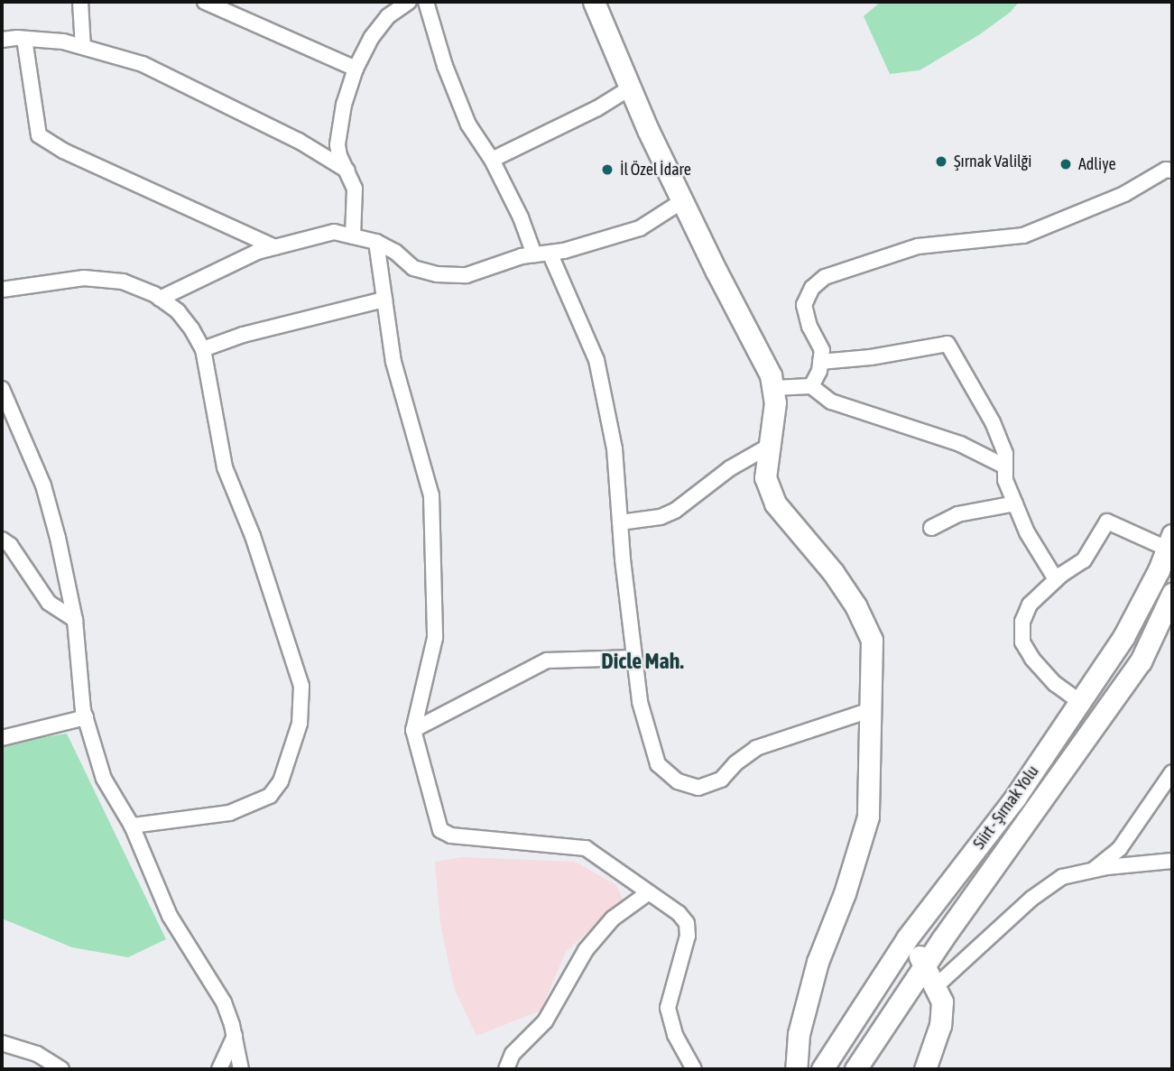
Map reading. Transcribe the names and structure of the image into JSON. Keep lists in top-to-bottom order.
{
  "streets": {
    "street": ["Siirt - Şırnak Yolu"]
  },
  "districts": ["Dicle Mah."],
  "places": ["Şırnak Valilği", "Adliye", "İl Özel İdare"]
}
